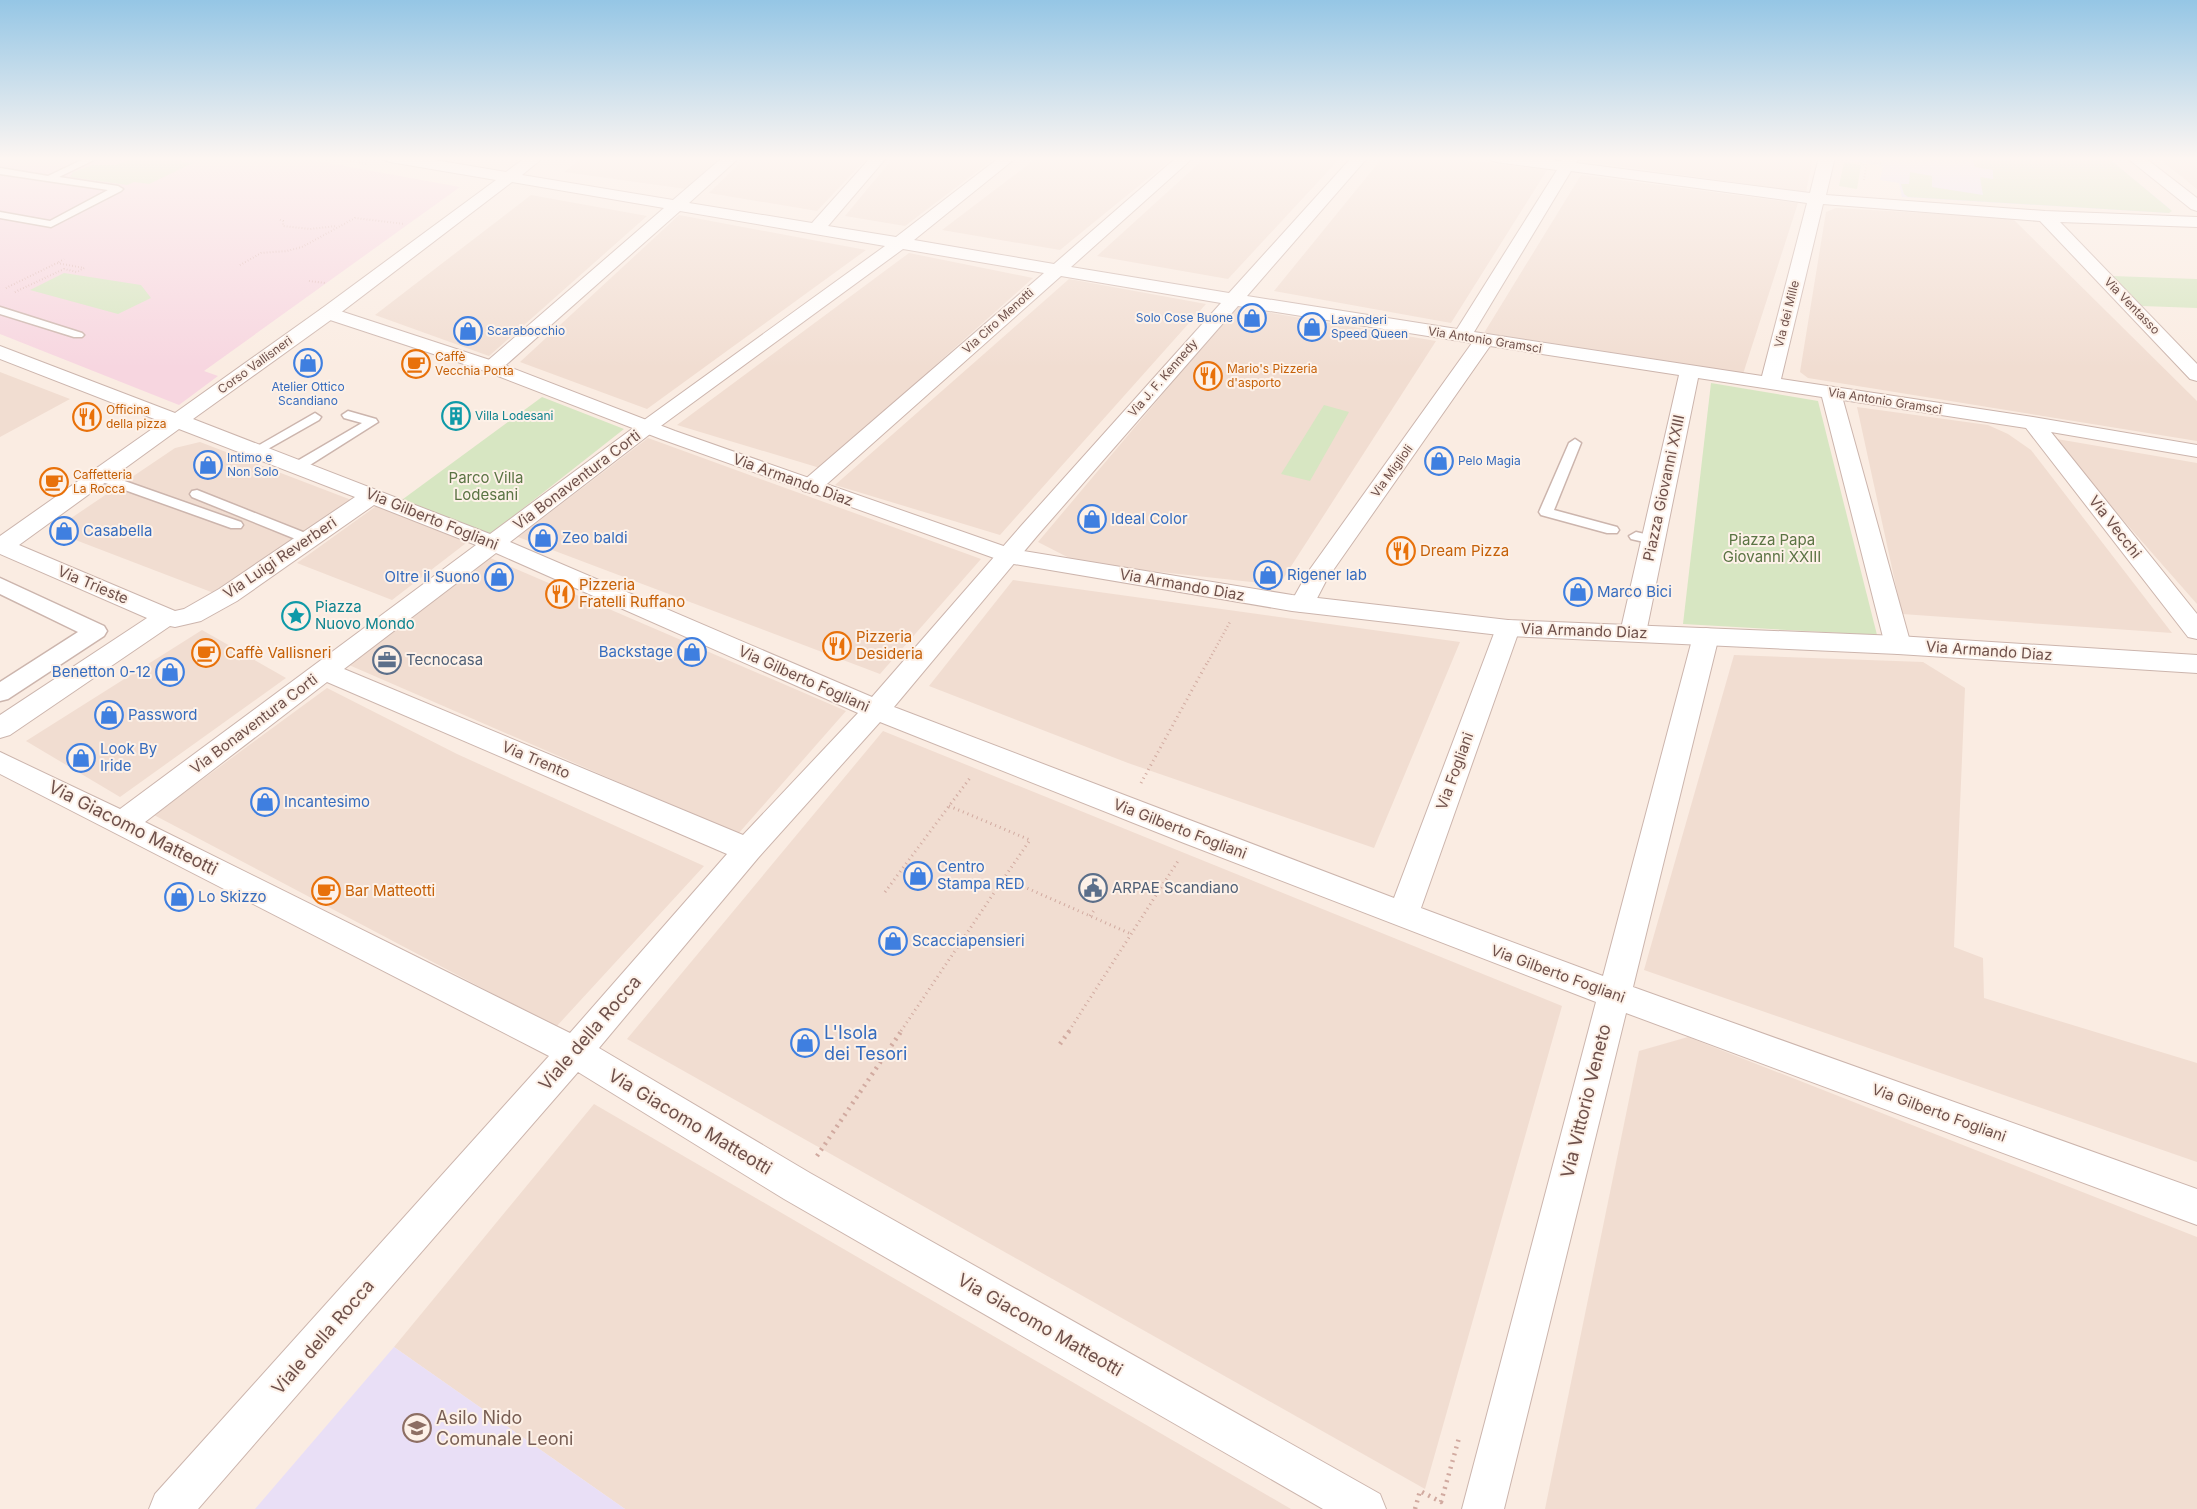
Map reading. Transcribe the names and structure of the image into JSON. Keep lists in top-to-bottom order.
{
  "streets": {
    "street": [
      "Via Ventasso",
      "Via dei Mille",
      "Via Ciro Menotti",
      "Via Antonio Gramsci",
      "Corso Vallisneri",
      "Via J. F. Kennedy",
      "Via Miglioli",
      "Via Bonaventura Corti",
      "Via Armando Diaz",
      "Piazza Giovanni XXIII",
      "Via Gilberto Fogliani",
      "Via Vecchi",
      "Via Luigi Reverberi",
      "Via Trieste",
      "Via Trento",
      "Via Fogliani",
      "Via Giacomo Matteotti",
      "Viale della Rocca",
      "Via Vittorio Veneto"
    ]
  },
  "crossings": [
    ["Via dei Mille", "Via Antonio Gramsci"],
    ["Via Ciro Menotti", "Via Antonio Gramsci"],
    ["Via Ciro Menotti", "Via Armando Diaz"],
    ["Via Antonio Gramsci", "Via J. F. Kennedy"],
    ["Via Antonio Gramsci", "Via Miglioli"],
    ["Via Antonio Gramsci", "Via Bonaventura Corti"],
    ["Via Antonio Gramsci", "Piazza Giovanni XXIII"],
    ["Via Antonio Gramsci", "Via Vecchi"],
    ["Corso Vallisneri", "Via Armando Diaz"],
    ["Corso Vallisneri", "Via Gilberto Fogliani"],
    ["Corso Vallisneri", "Via Trieste"],
    ["Via J. F. Kennedy", "Via Armando Diaz"],
    ["Via J. F. Kennedy", "Viale della Rocca"],
    ["Via Miglioli", "Via Armando Diaz"],
    ["Via Bonaventura Corti", "Via Armando Diaz"],
    ["Via Bonaventura Corti", "Via Gilberto Fogliani"],
    ["Via Bonaventura Corti", "Via Trento"],
    ["Via Bonaventura Corti", "Via Giacomo Matteotti"],
    ["Via Armando Diaz", "Piazza Giovanni XXIII"],
    ["Via Armando Diaz", "Via Fogliani"],
    ["Via Armando Diaz", "Viale della Rocca"],
    ["Via Armando Diaz", "Via Vittorio Veneto"],
    ["Via Gilberto Fogliani", "Via Luigi Reverberi"],
    ["Via Gilberto Fogliani", "Via Fogliani"],
    ["Via Gilberto Fogliani", "Viale della Rocca"],
    ["Via Gilberto Fogliani", "Via Vittorio Veneto"],
    ["Via Luigi Reverberi", "Via Trieste"],
    ["Via Trento", "Viale della Rocca"],
    ["Via Giacomo Matteotti", "Viale della Rocca"]
  ],
  "parks": ["Parco Villa Lodesani", "Piazza Papa Giovanni XXIII"],
  "places": {
    "shop": [
      "Solo Cose Buone",
      "Lavanderi Speed Queen",
      "Scarabocchio",
      "Atelier Ottico Scandiano",
      "Pelo Magia",
      "Intimo e Non Solo",
      "Ideal Color",
      "Casabella",
      "Zeo baldi",
      "Rigener lab",
      "Oltre il Suono",
      "Marco Bici",
      "Backstage",
      "Benetton 0-12",
      "Password",
      "Look By Iride",
      "Incantesimo",
      "Centro Stampa RED",
      "Lo Skizzo",
      "Scacciapensieri",
      "L'Isola dei Tesori"
    ],
    "cafe": [
      "Caffè Vecchia Porta",
      "Caffetteria La Rocca",
      "Caffè Vallisneri",
      "Bar Matteotti"
    ],
    "restaurant": [
      "Mario's Pizzeria d'asporto",
      "Officina della pizza",
      "Dream Pizza",
      "Pizzeria Fratelli Ruffano",
      "Pizzeria Desideria"
    ],
    "building": ["Villa Lodesani"],
    "place": ["Piazza Nuovo Mondo"],
    "office": ["Tecnocasa"],
    "public building": ["ARPAE Scandiano"],
    "school or university": ["Asilo Nido Comunale Leoni"]
  }
}
